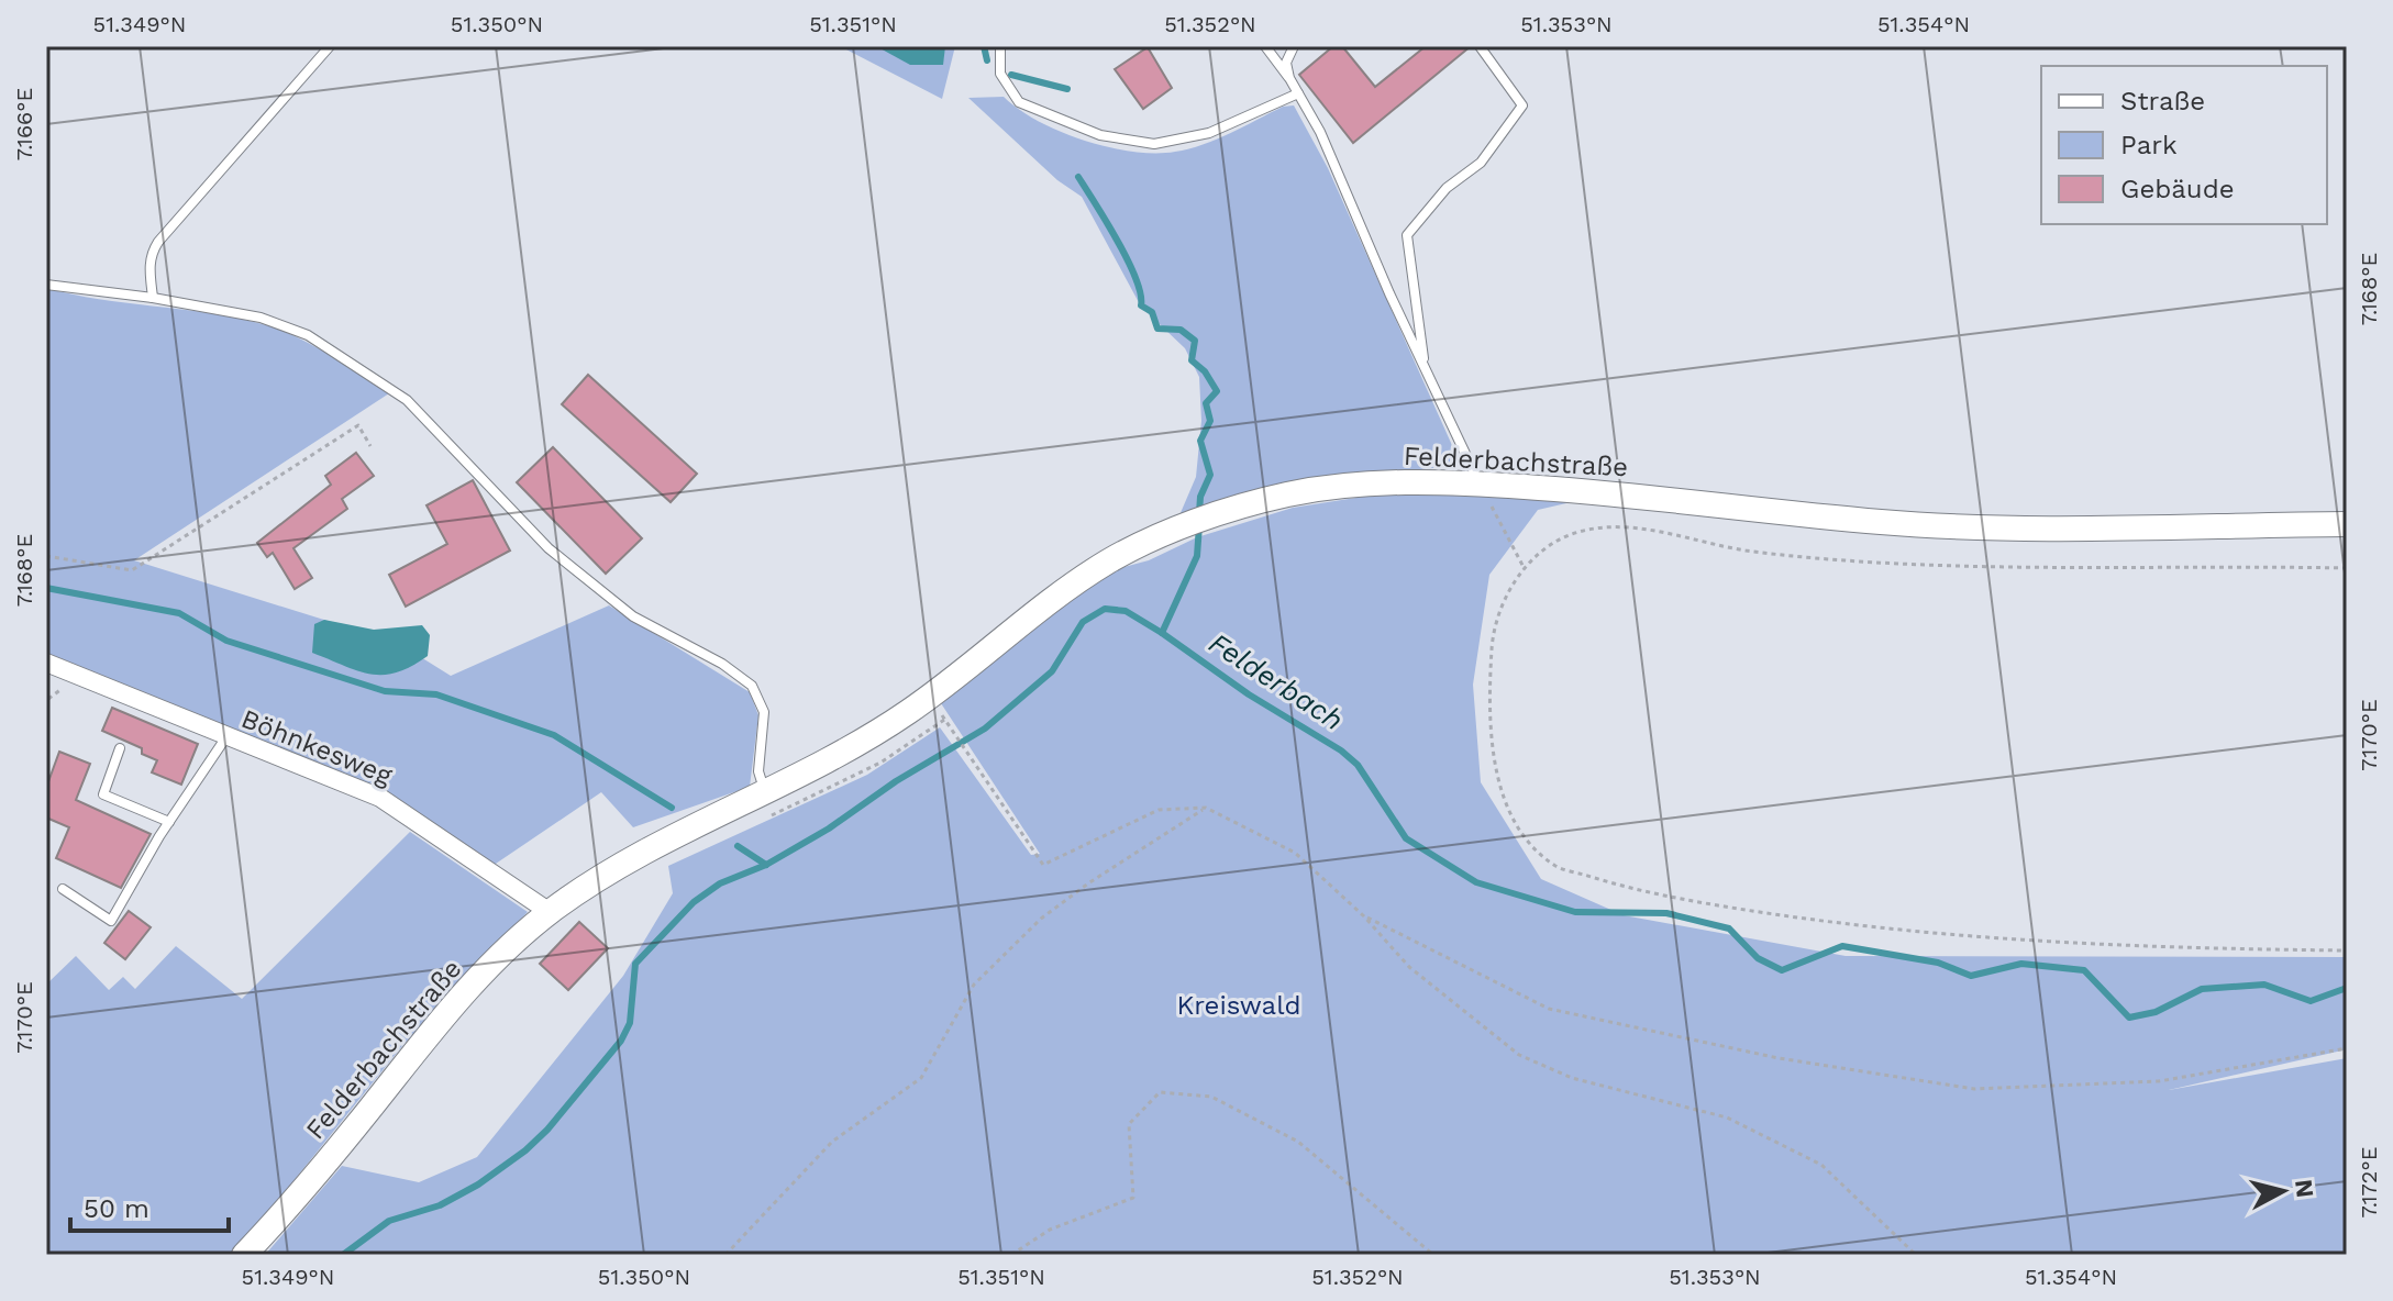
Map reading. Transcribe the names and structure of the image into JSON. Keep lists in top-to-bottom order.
{
  "streets": {
    "street": ["Felderbachstraße", "Böhnkesweg"]
  },
  "crossings": [
    ["Felderbachstraße", "Böhnkesweg"]
  ],
  "water": ["Felderbach"],
  "parks": ["Kreiswald"],
  "legend": ["Straße", "Park", "Gebäude"],
  "scale_bar": "50 m",
  "north": "right",
  "coordinates": [
    "51.349°N",
    "51.350°N",
    "51.351°N",
    "51.352°N",
    "51.353°N",
    "51.354°N",
    "7.166°E",
    "7.168°E",
    "7.170°E",
    "7.172°E"
  ]
}
